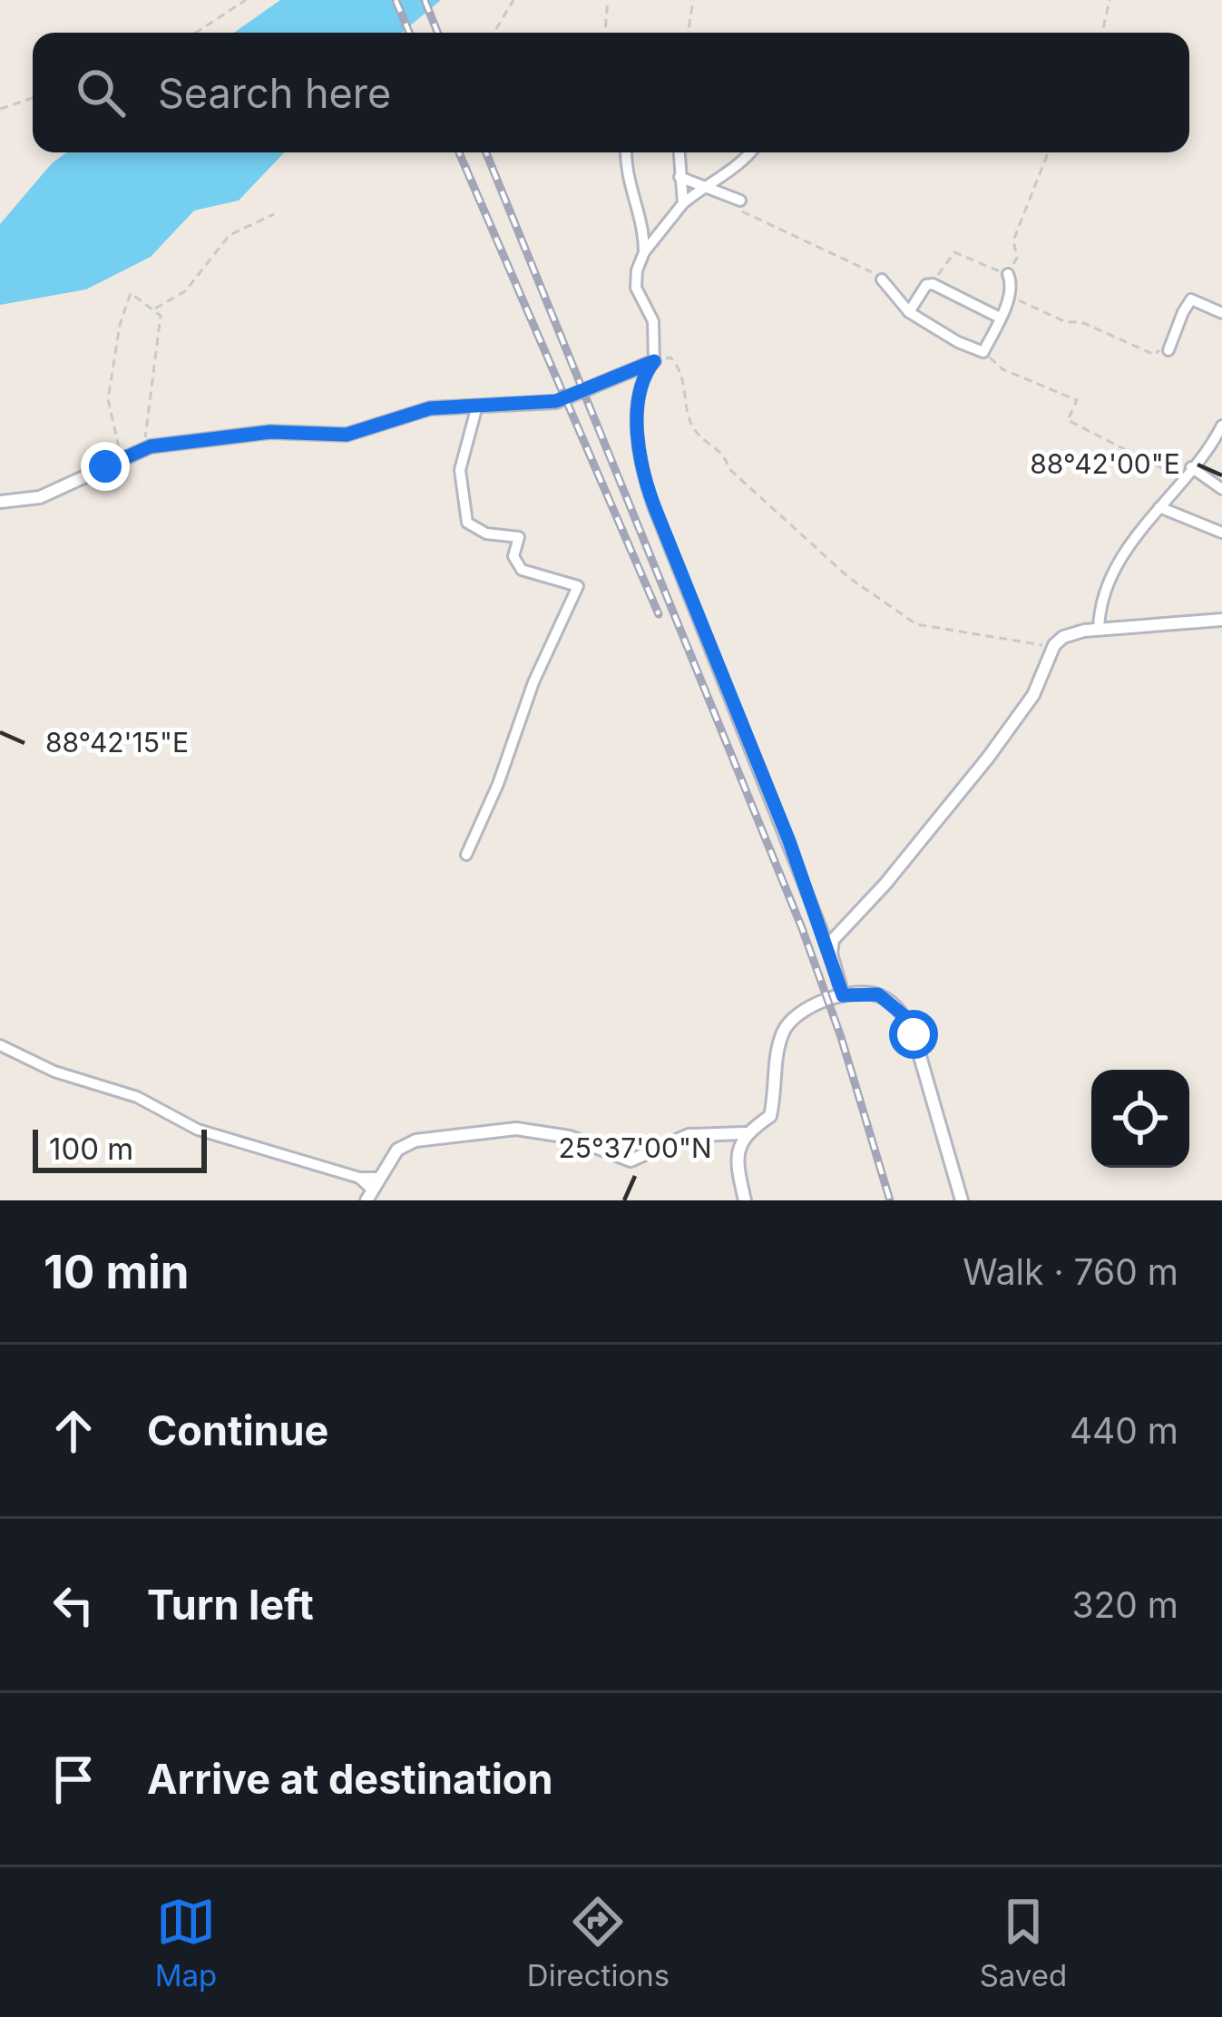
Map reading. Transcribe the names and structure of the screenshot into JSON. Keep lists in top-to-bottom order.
{
  "scale_bar": "100 m",
  "page": {
    "search": "Search here",
    "scale": "100 m",
    "heading": ["10 min", "Walk · 760 m"],
    "list": [
      ["Continue", "440 m"],
      ["Turn left", "320 m"],
      "Arrive at destination"
    ],
    "nav": ["Map", "Directions", "Saved"]
  },
  "coordinates": ["88°42'00\"E", "88°42'15\"E", "25°37'00\"N"]
}
